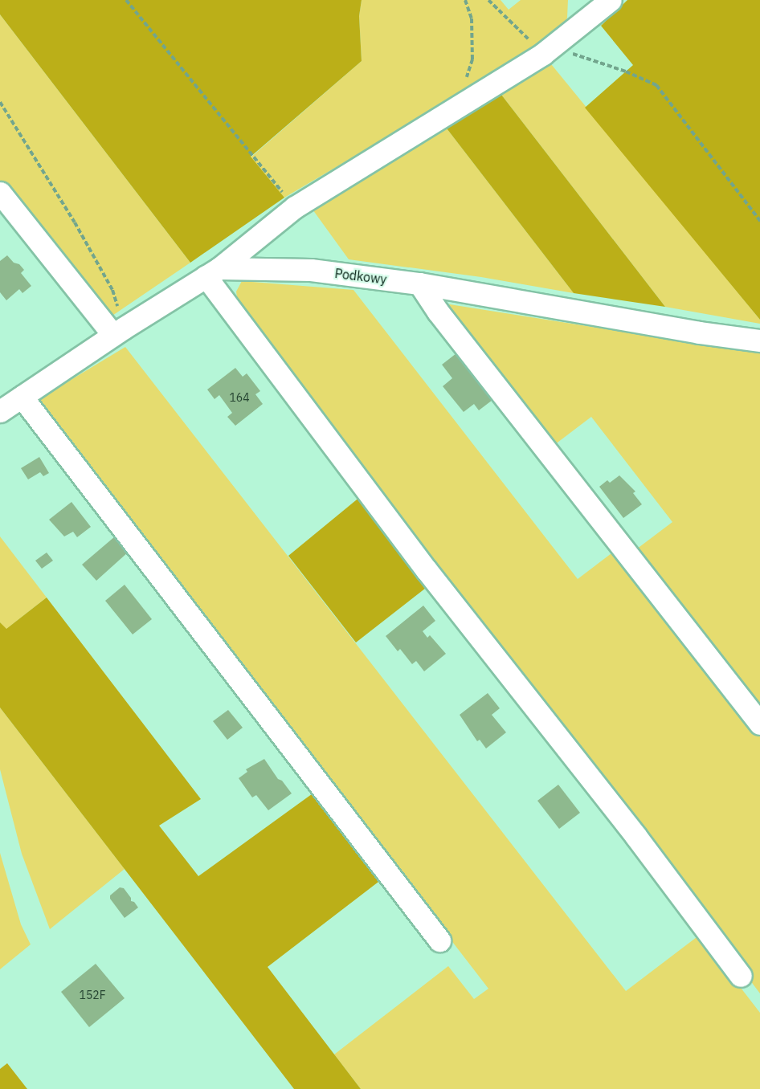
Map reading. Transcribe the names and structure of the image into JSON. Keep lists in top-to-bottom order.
{
  "streets": {
    "street": ["Podkowy"]
  },
  "house_numbers": ["164", "152F"]
}
